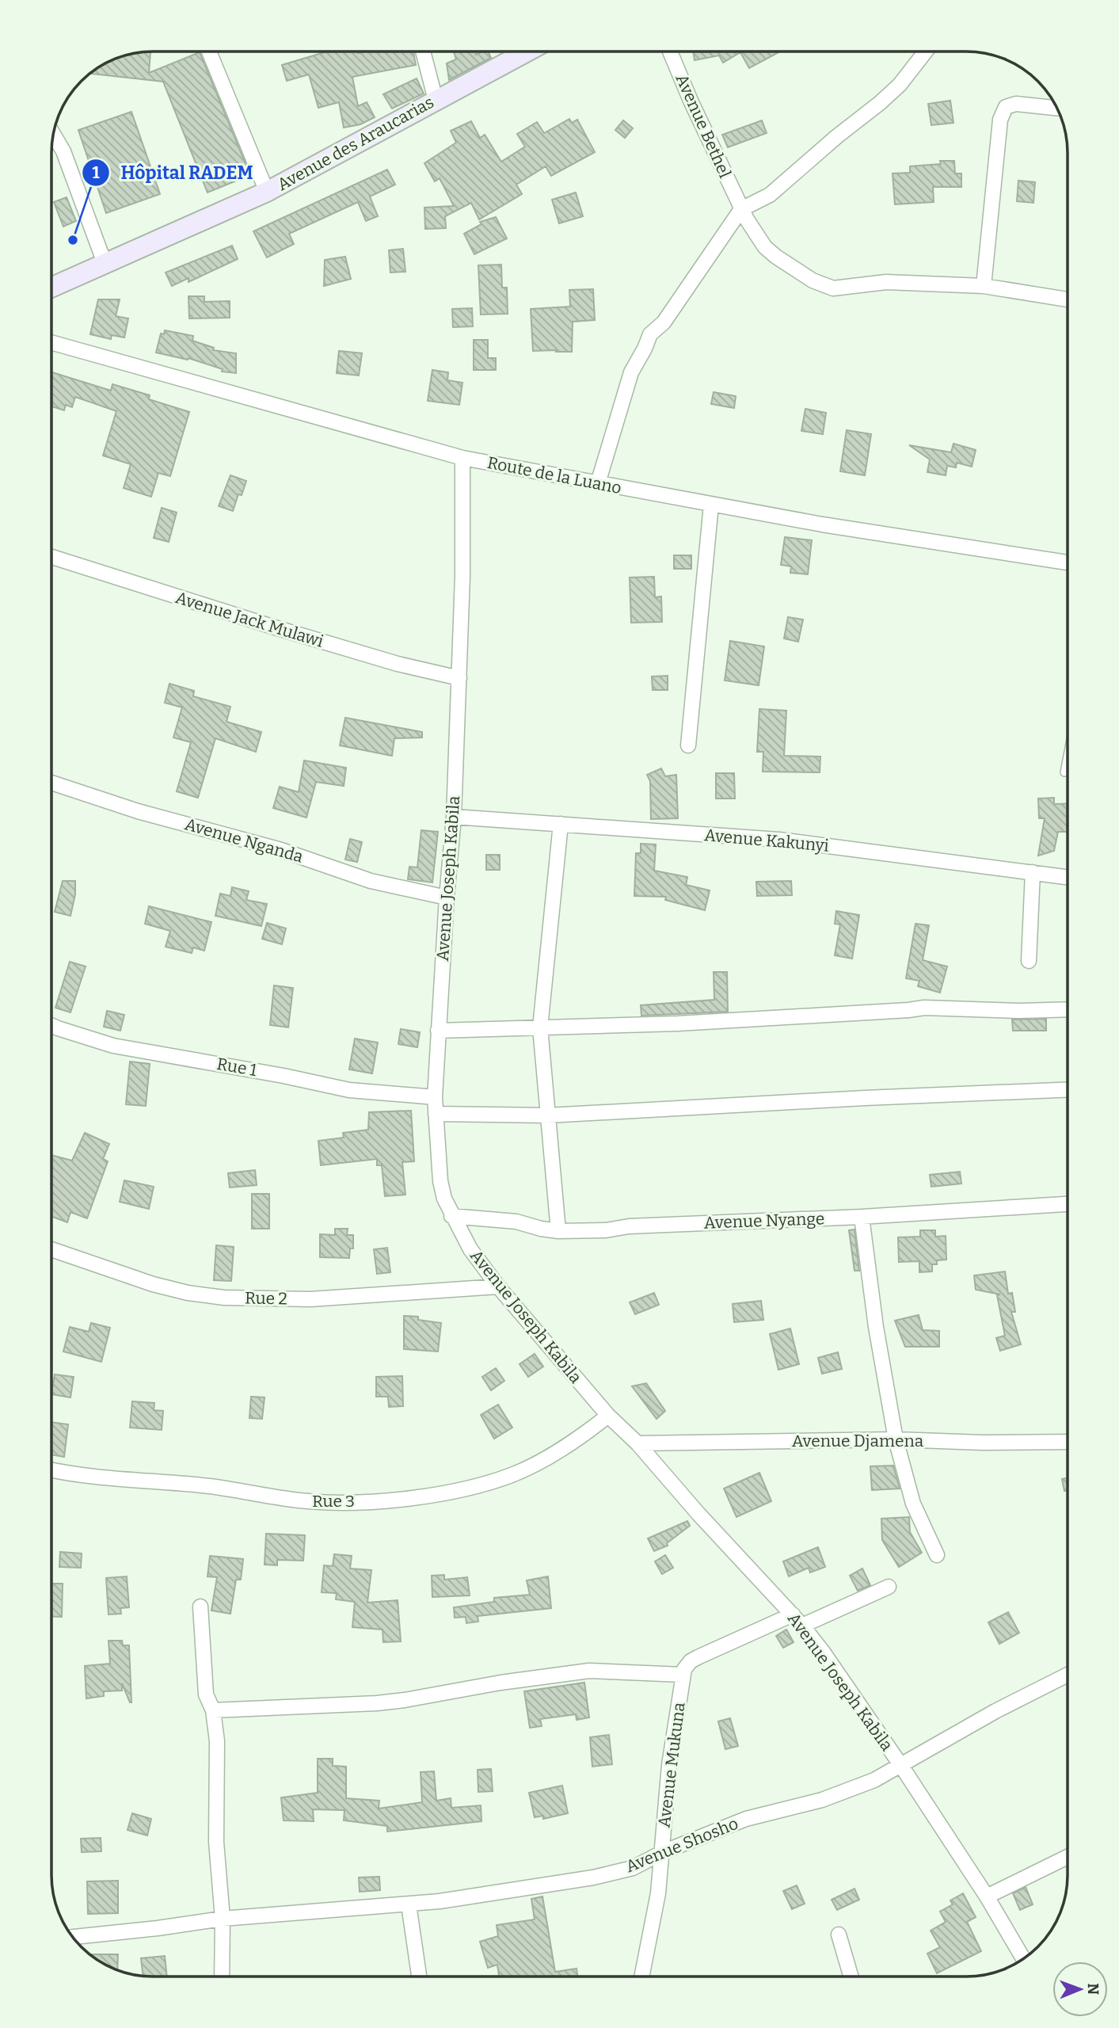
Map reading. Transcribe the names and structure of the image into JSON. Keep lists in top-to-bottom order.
{
  "streets": {
    "street": [
      "Avenue Bethel",
      "Avenue des Araucarias",
      "Route de la Luano",
      "Avenue Jack Mulawi",
      "Avenue Nganda",
      "Avenue Kakunyi",
      "Avenue Joseph Kabila",
      "Rue 1",
      "Avenue Nyange",
      "Rue 2",
      "Avenue Djamena",
      "Rue 3",
      "Avenue Mukuna",
      "Avenue Shosho"
    ]
  },
  "crossings": [
    ["Route de la Luano", "Avenue Joseph Kabila"],
    ["Avenue Jack Mulawi", "Avenue Joseph Kabila"],
    ["Avenue Nganda", "Avenue Joseph Kabila"],
    ["Avenue Kakunyi", "Avenue Joseph Kabila"],
    ["Avenue Joseph Kabila", "Rue 1"],
    ["Avenue Joseph Kabila", "Avenue Nyange"],
    ["Avenue Joseph Kabila", "Rue 2"],
    ["Avenue Joseph Kabila", "Avenue Djamena"],
    ["Avenue Joseph Kabila", "Rue 3"],
    ["Avenue Joseph Kabila", "Avenue Shosho"],
    ["Avenue Mukuna", "Avenue Shosho"]
  ],
  "places": ["Hôpital RADEM"],
  "north": "right"
}
